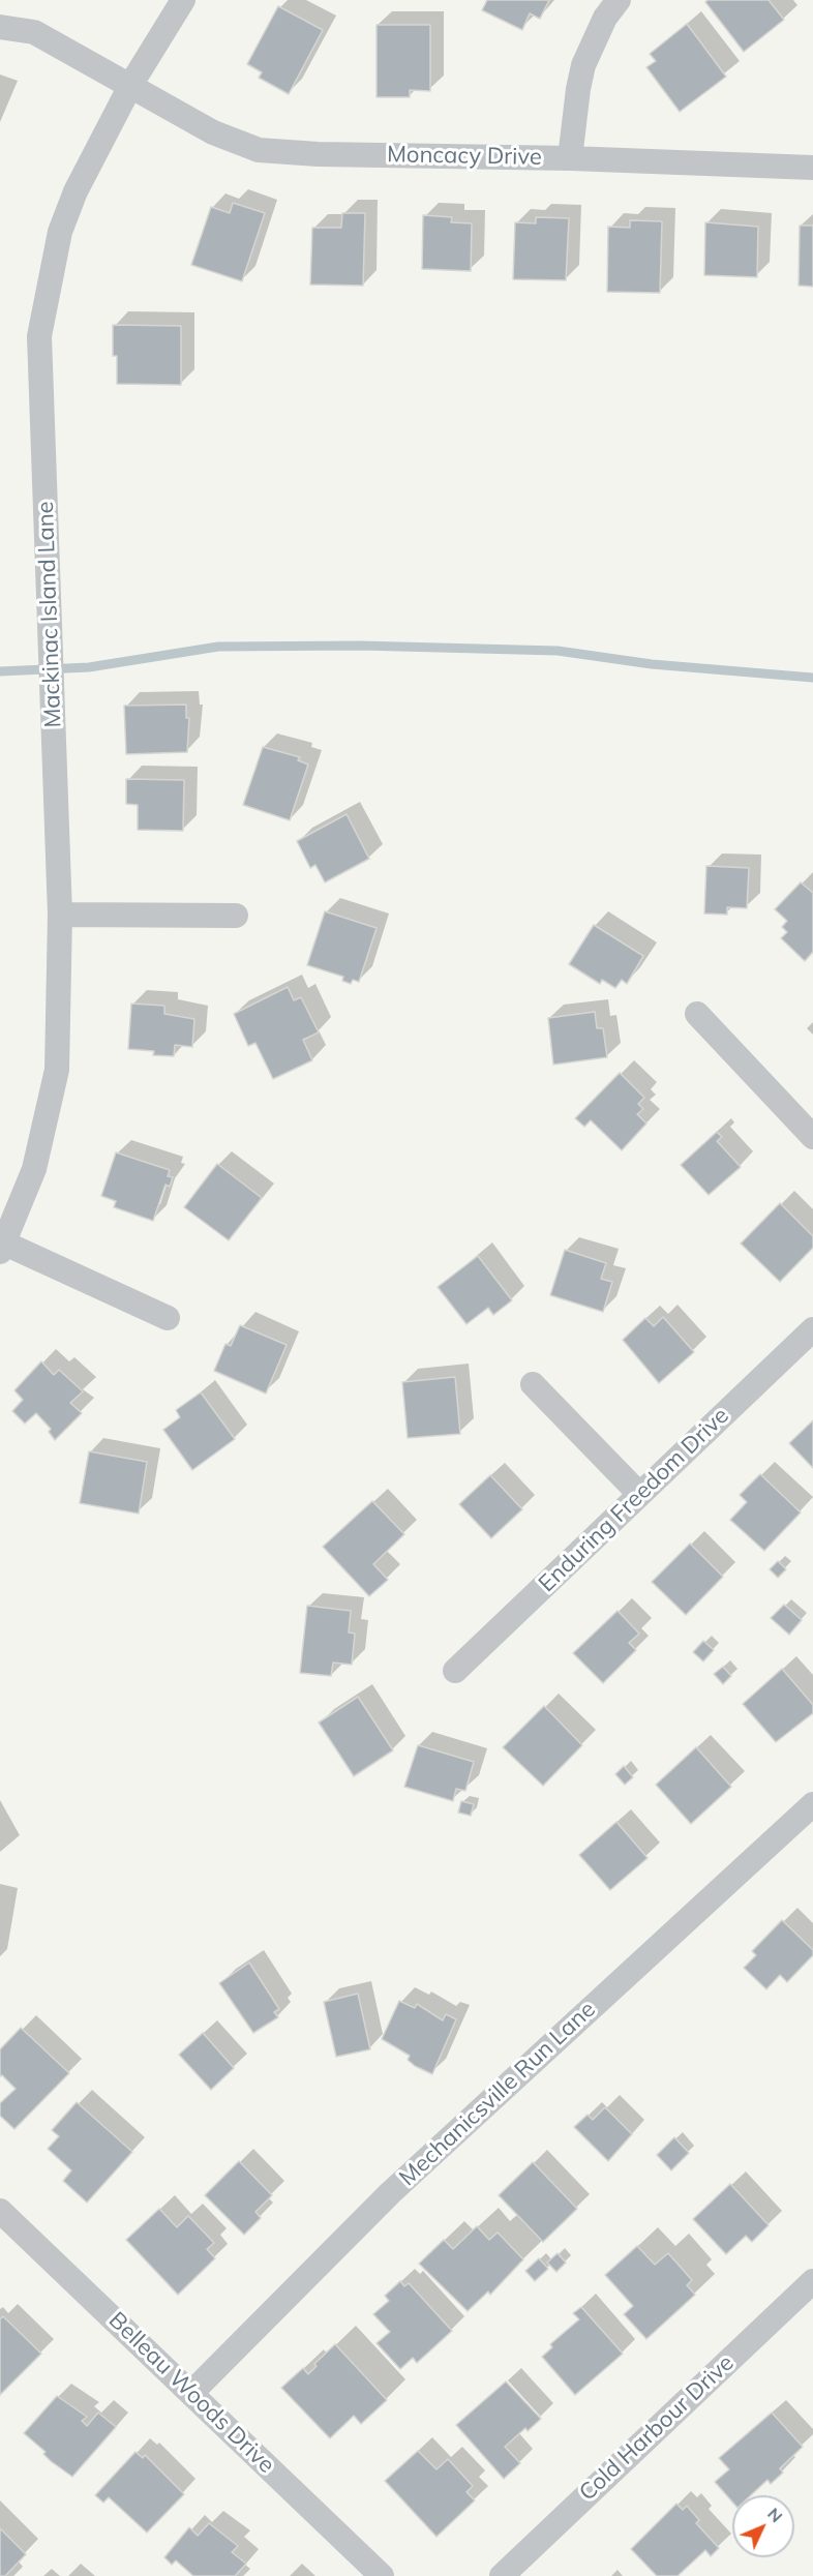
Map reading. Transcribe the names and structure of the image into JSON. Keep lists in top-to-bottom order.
{
  "streets": {
    "street": [
      "Moncacy Drive",
      "Mackinac Island Lane",
      "Enduring Freedom Drive",
      "Mechanicsville Run Lane",
      "Belleau Woods Drive",
      "Cold Harbour Drive"
    ]
  },
  "crossings": [
    ["Moncacy Drive", "Mackinac Island Lane"],
    ["Mechanicsville Run Lane", "Belleau Woods Drive"]
  ],
  "north": "top right"
}
